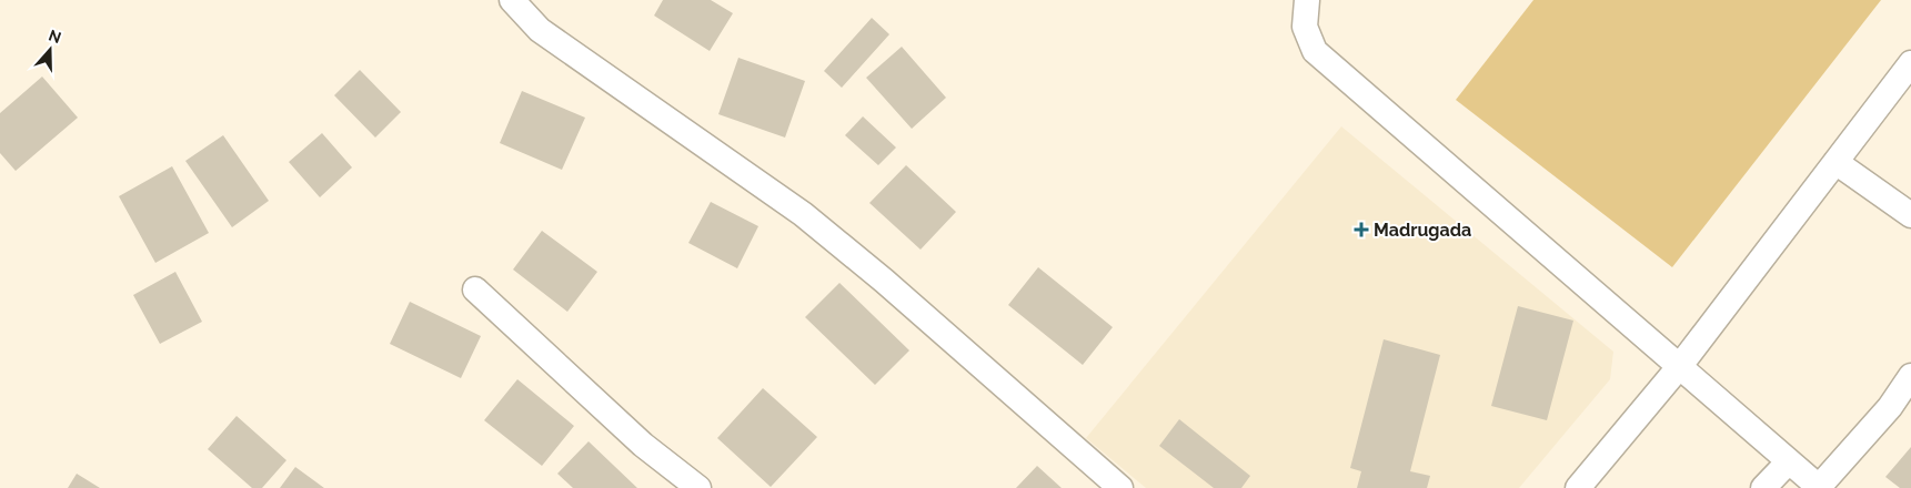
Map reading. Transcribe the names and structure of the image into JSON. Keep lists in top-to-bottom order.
{
  "places": {
    "health": ["Madrugada"]
  },
  "north": "top"
}
